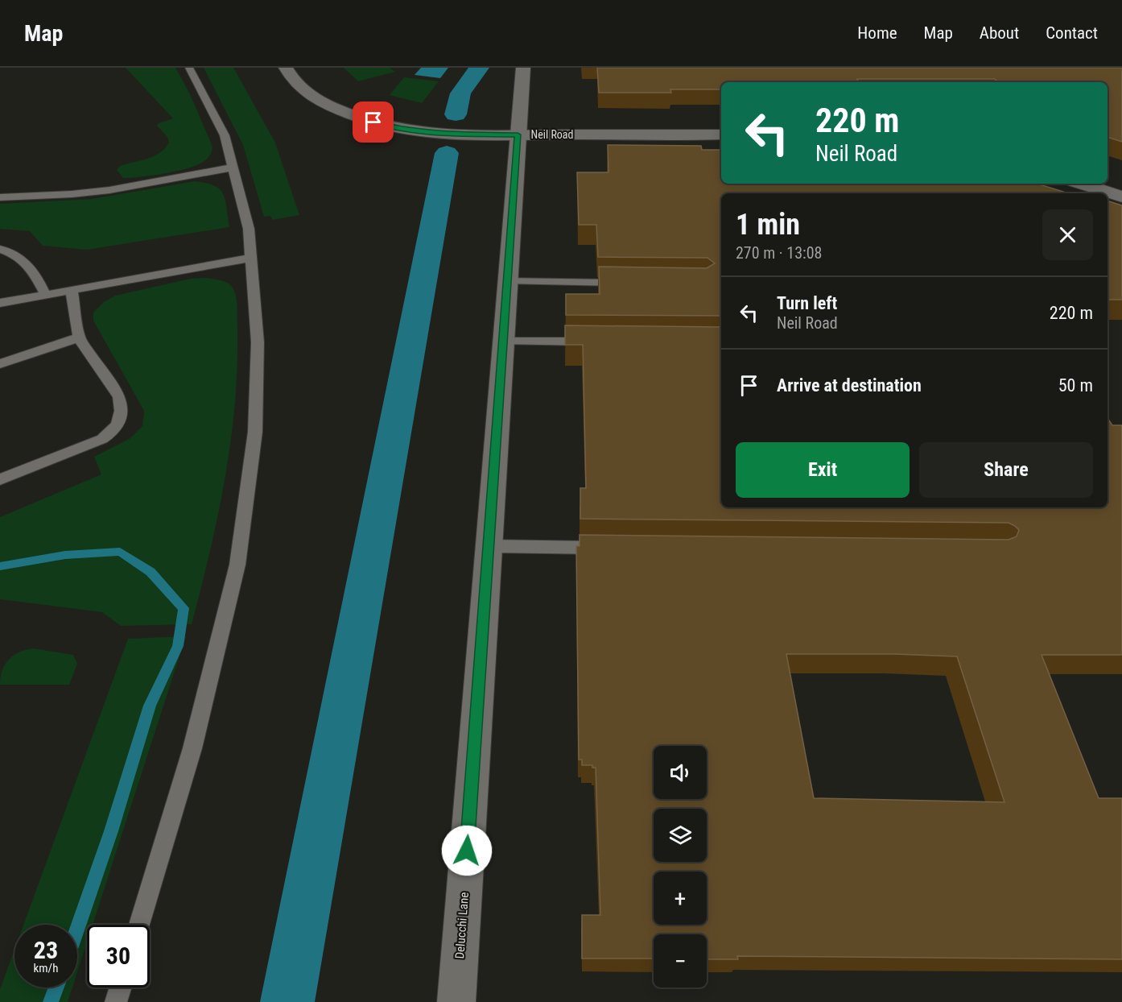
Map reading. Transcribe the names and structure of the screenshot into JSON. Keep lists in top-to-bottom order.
{
  "streets": {
    "street": ["Neil Road", "Delucchi Lane"]
  },
  "crossings": [
    ["Neil Road", "Delucchi Lane"]
  ],
  "page": {
    "header": "Map",
    "nav": [
      "Home",
      "Map",
      "About",
      "Contact"
    ],
    "turn": ["220 m", "Neil Road"],
    "heading": ["1 min", "270 m · 13:08"],
    "list": [
      {
        "name": "Turn left",
        "note": "Neil Road",
        "value": "220 m"
      },
      {
        "name": "Arrive at destination",
        "value": "50 m"
      }
    ],
    "buttons": ["Exit", "Share"],
    "map_buttons": ["+", "−"],
    "speed": "23 km/h",
    "limit": "30"
  }
}
